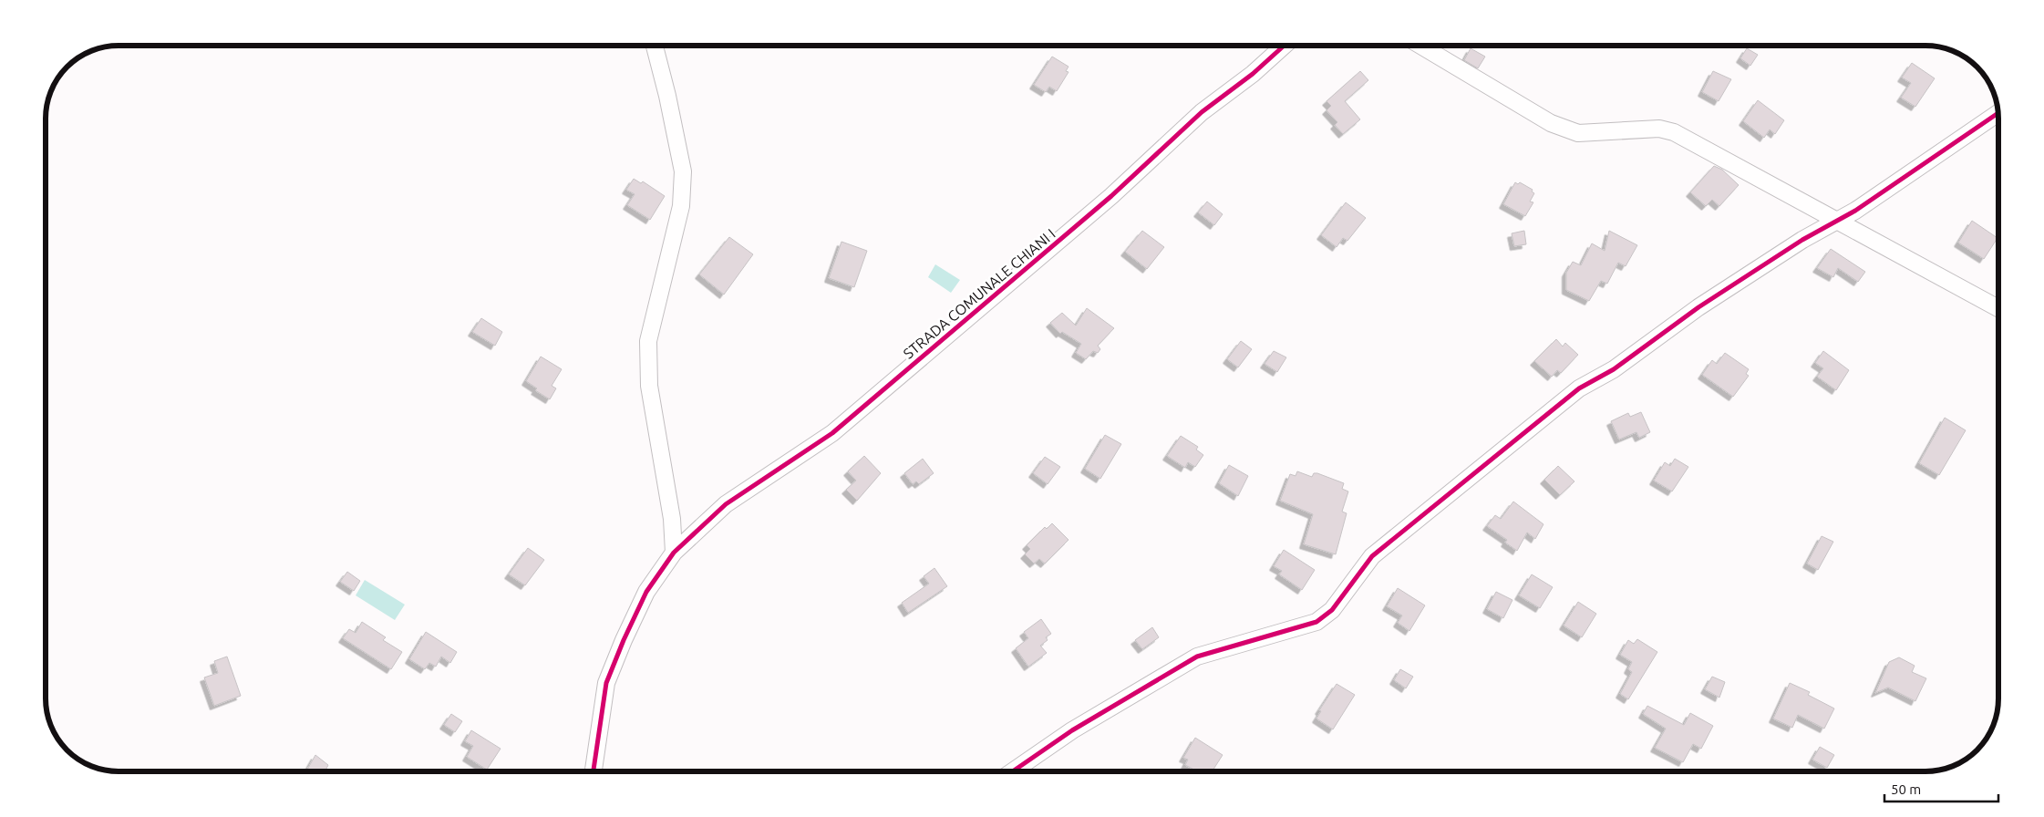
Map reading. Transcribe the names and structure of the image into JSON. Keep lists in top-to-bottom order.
{
  "streets": {
    "street": ["STRADA COMUNALE CHIANI I"]
  },
  "scale_bar": "50 m"
}
